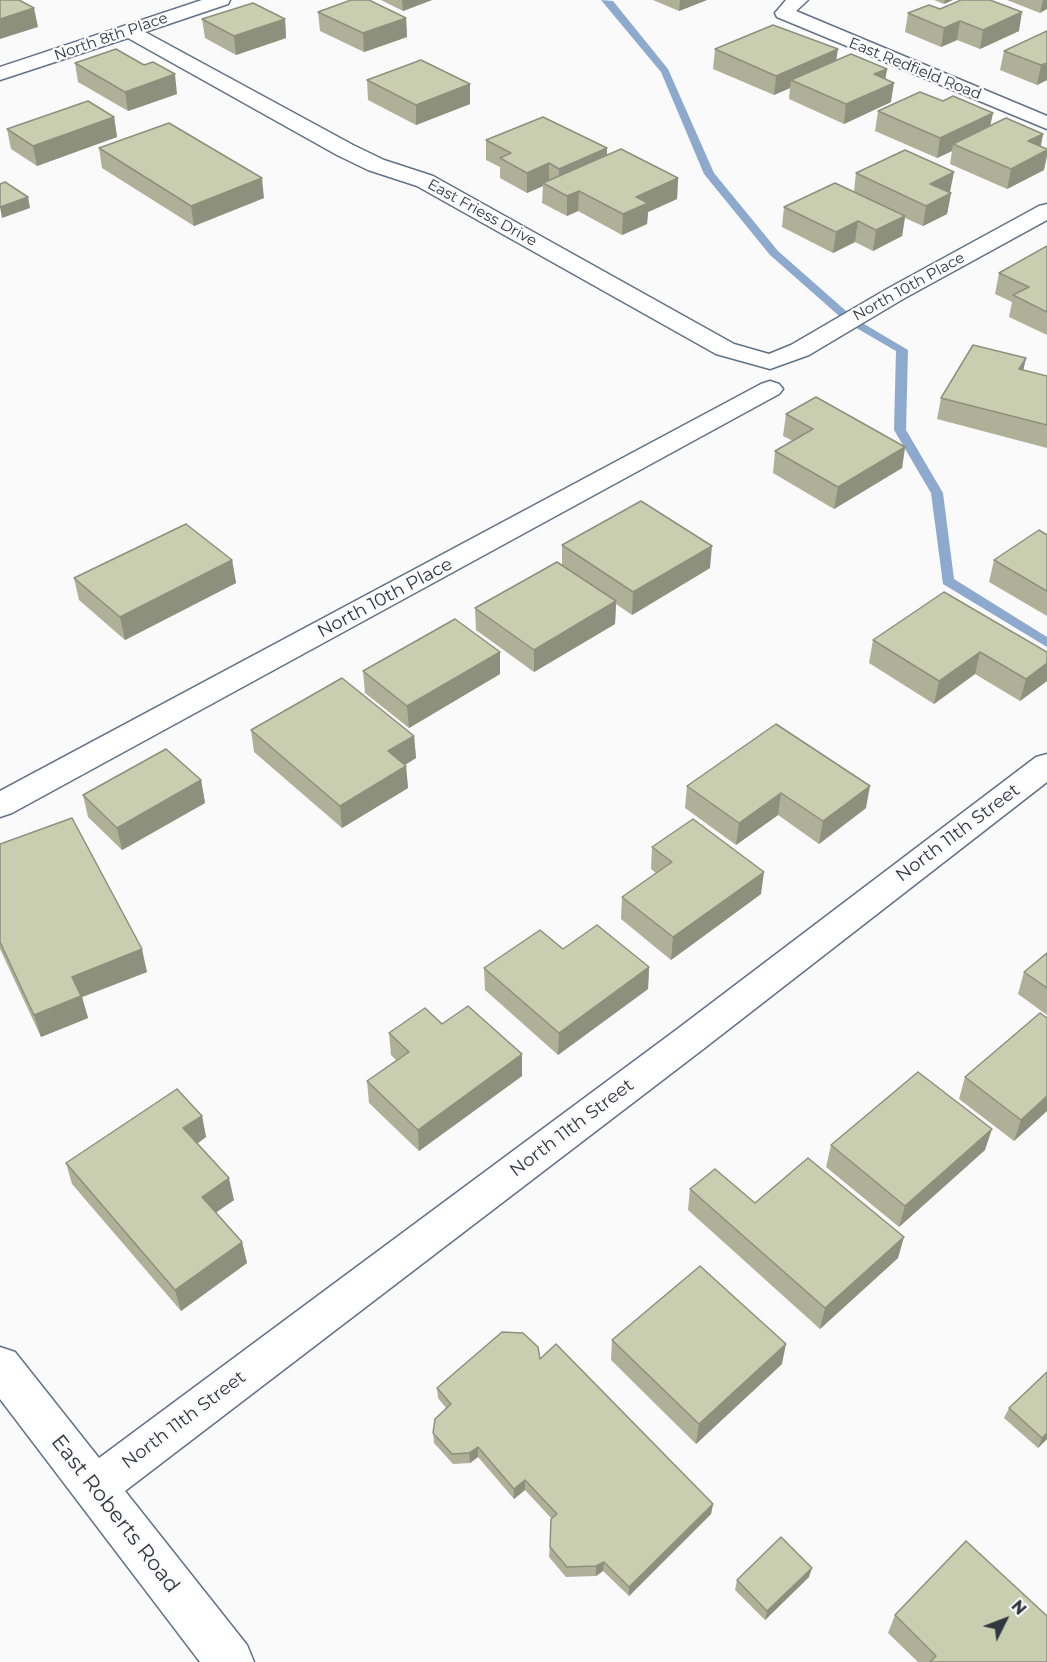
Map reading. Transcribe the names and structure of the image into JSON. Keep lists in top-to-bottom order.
{
  "streets": {
    "street": [
      "North 8th Place",
      "East Redfield Road",
      "East Friess Drive",
      "North 10th Place",
      "North 11th Street",
      "East Roberts Road"
    ]
  },
  "crossings": [
    ["North 8th Place", "East Friess Drive"],
    ["East Friess Drive", "North 10th Place"],
    ["North 11th Street", "East Roberts Road"]
  ],
  "north": "top right"
}
